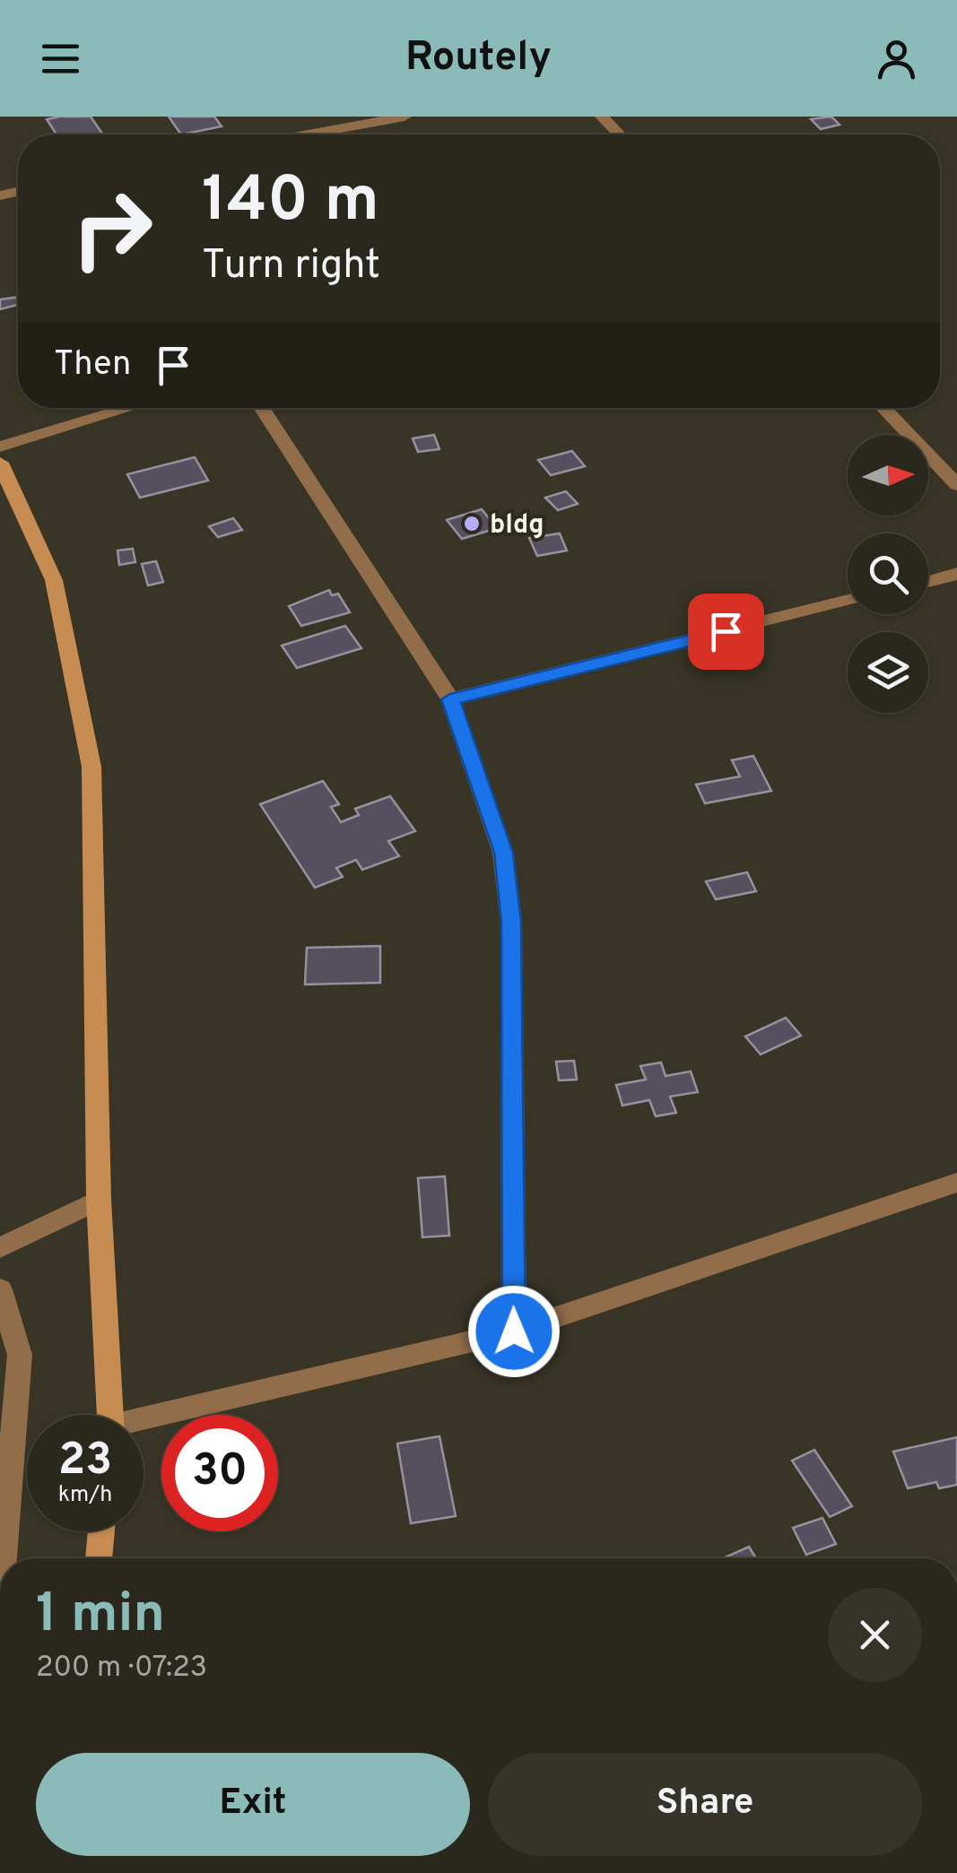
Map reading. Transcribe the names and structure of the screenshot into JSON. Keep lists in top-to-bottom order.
{
  "places": ["bldg"],
  "north": "right",
  "page": {
    "header": "Routely",
    "turn": ["140 m", "Turn right"],
    "then": "Then",
    "speed": "23 km/h",
    "limit": "30",
    "heading": ["1 min", "200 m · 07:23"],
    "buttons": ["Exit", "Share"]
  }
}
